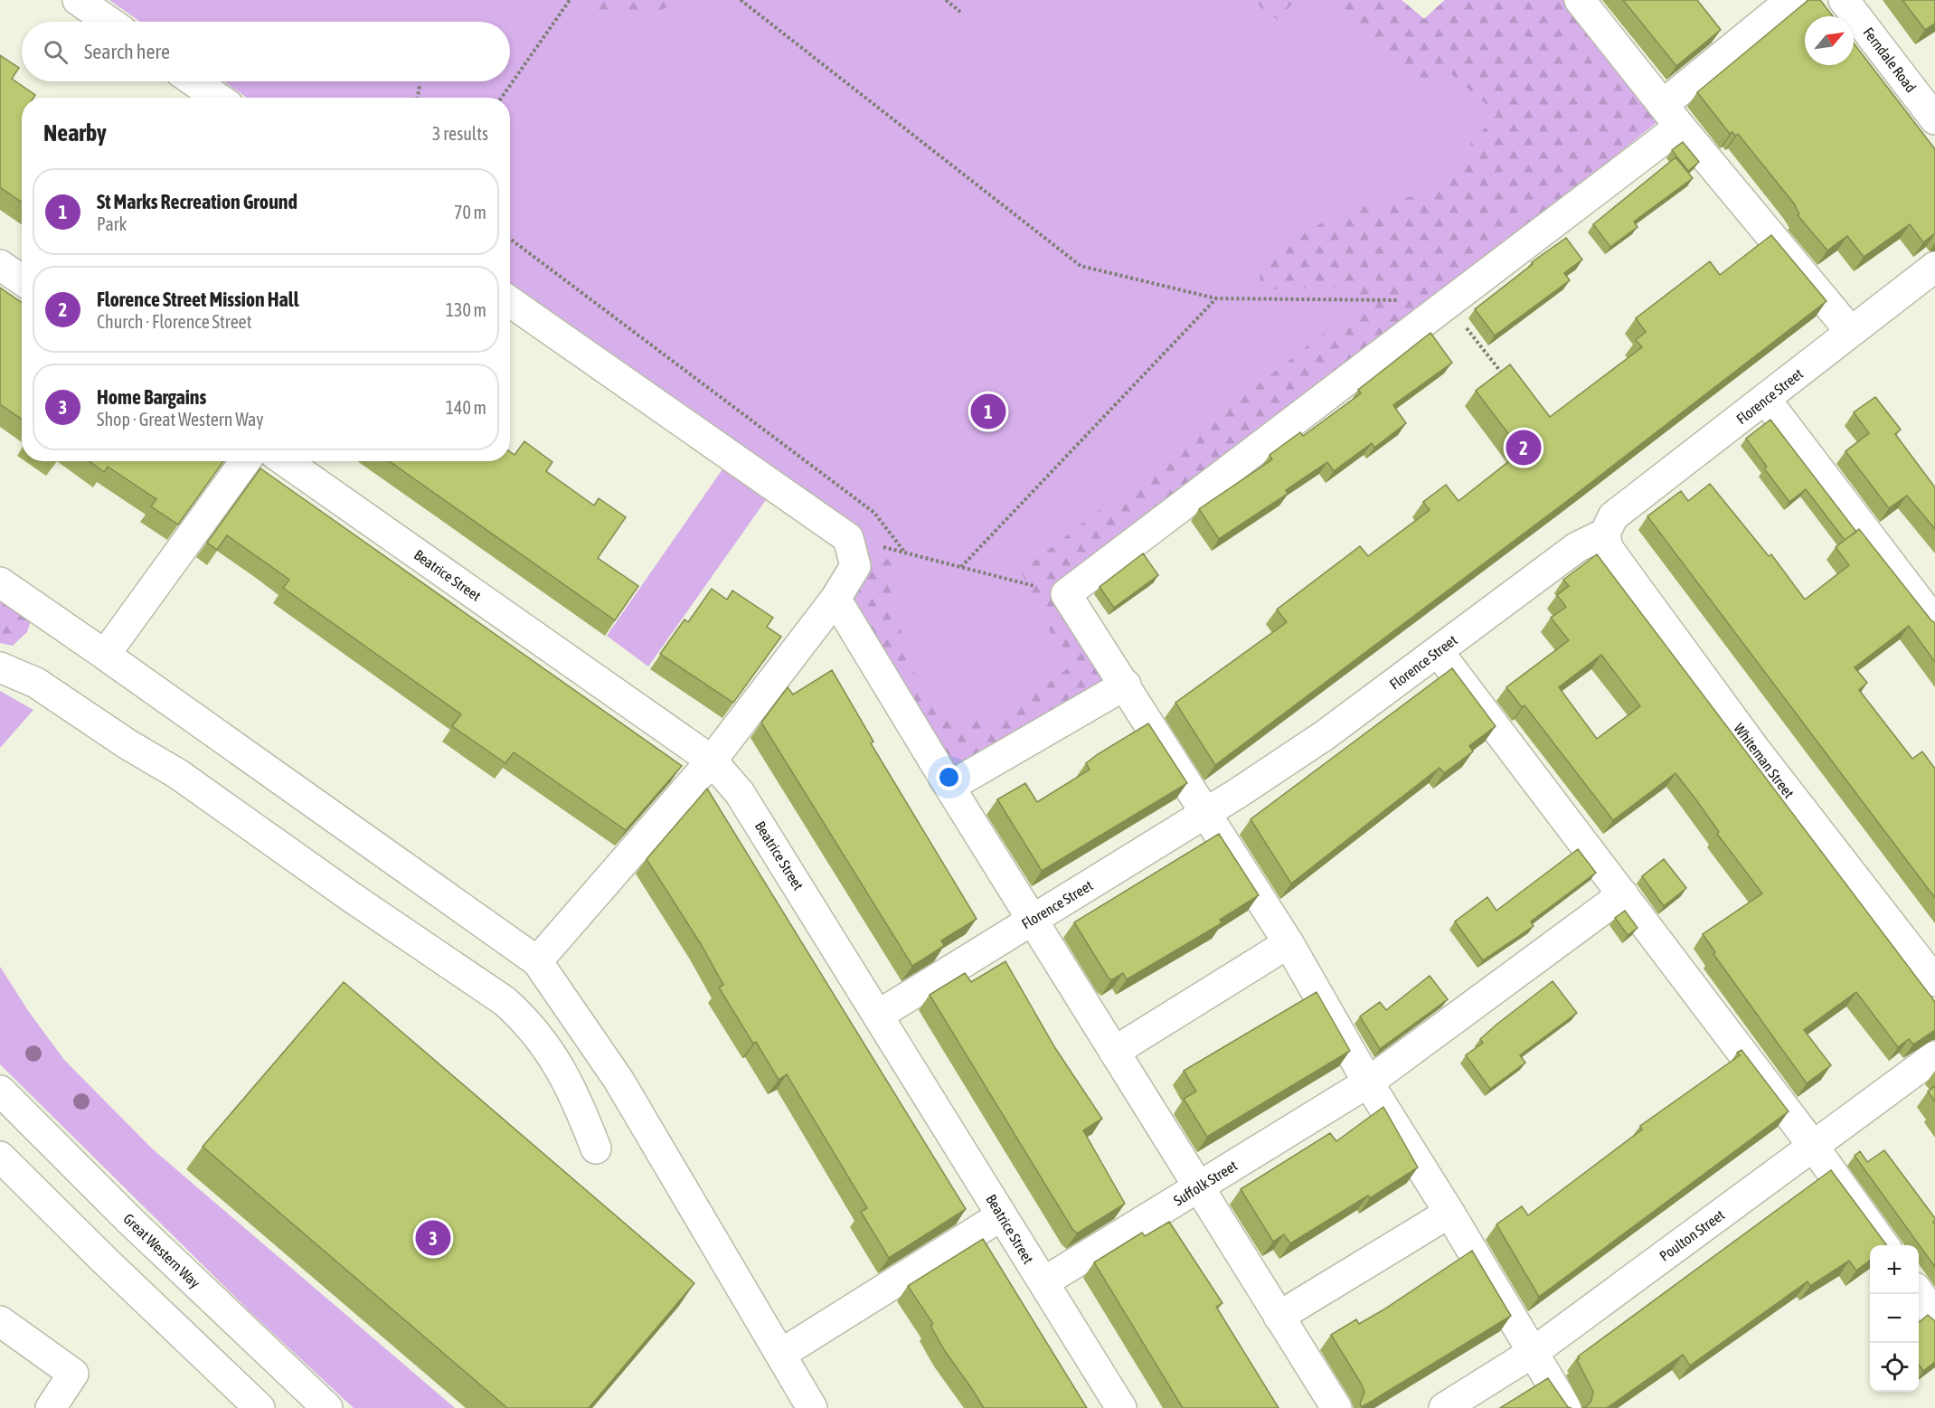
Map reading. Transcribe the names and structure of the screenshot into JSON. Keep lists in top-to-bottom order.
{
  "streets": {
    "street": [
      "Ferndale Road",
      "Florence Street",
      "Beatrice Street",
      "Whiteman Street",
      "Suffolk Street",
      "Poulton Street",
      "Great Western Way"
    ]
  },
  "crossings": [
    ["Florence Street", "Beatrice Street"],
    ["Florence Street", "Whiteman Street"],
    ["Beatrice Street", "Suffolk Street"]
  ],
  "north": "top right",
  "page": {
    "search": "Search here",
    "heading": ["Nearby", "3 results"],
    "list": [
      {
        "mark": "1",
        "name": "St Marks Recreation Ground",
        "note": "Park",
        "value": "70 m"
      },
      {
        "mark": "2",
        "name": "Florence Street Mission Hall",
        "note": "Church · Florence Street",
        "value": "130 m"
      },
      {
        "mark": "3",
        "name": "Home Bargains",
        "note": "Shop · Great Western Way",
        "value": "140 m"
      }
    ],
    "pins": ["1", "2", "3"],
    "map_buttons": ["+", "−"]
  }
}
